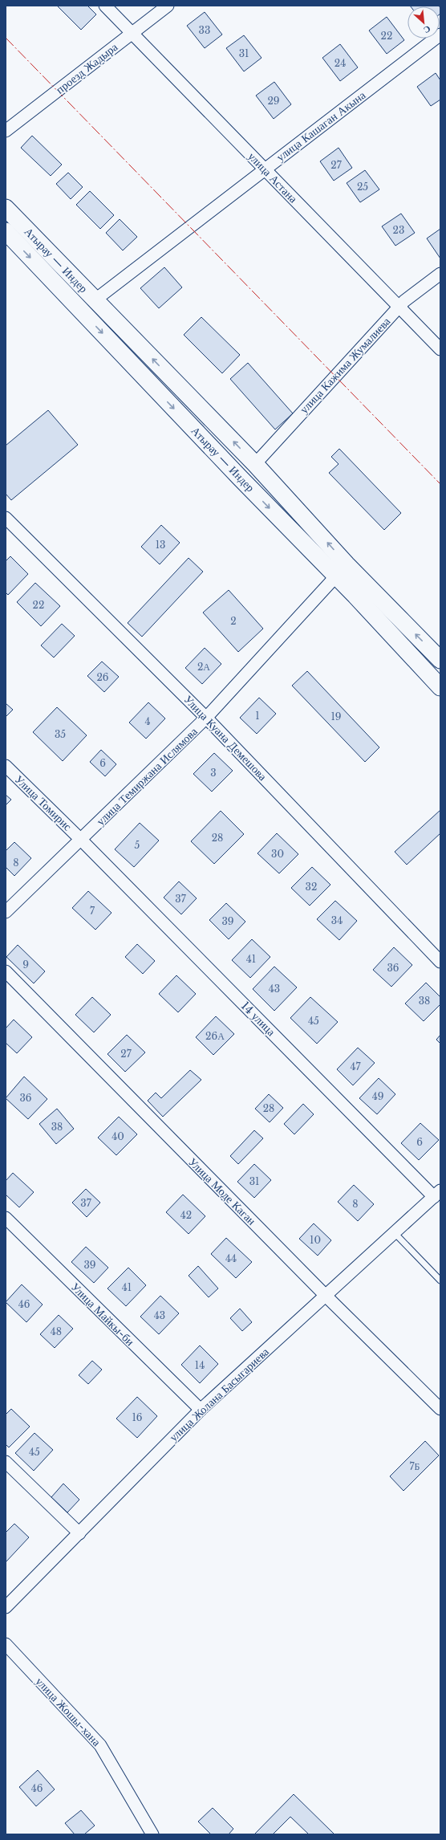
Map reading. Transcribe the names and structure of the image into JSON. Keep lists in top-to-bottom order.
{
  "streets": {
    "main road": ["Атырау — Индер"],
    "street": [
      "проезд Жадыра",
      "улица Кашаган Акына",
      "улица Астана",
      "улица Кажима Жумалиева",
      "Улица Куана Демешова",
      "улица Темиржана Ислямова",
      "Улица Томирис",
      "14 улица",
      "Улица Моде Каган",
      "Улица Майкы-би",
      "улица Жолана Басыгариева",
      "улица Жошы-хана"
    ]
  },
  "crossings": [
    ["проезд Жадыра", "улица Астана"],
    ["улица Кашаган Акына", "улица Астана"],
    ["улица Кашаган Акына", "Атырау — Индер"],
    ["улица Астана", "улица Кажима Жумалиева"],
    ["Атырау — Индер", "улица Кажима Жумалиева"],
    ["Атырау — Индер", "улица Темиржана Ислямова"],
    ["Улица Куана Демешова", "улица Темиржана Ислямова"],
    ["улица Темиржана Ислямова", "Улица Томирис"],
    ["улица Темиржана Ислямова", "14 улица"],
    ["Улица Томирис", "14 улица"],
    ["14 улица", "улица Жолана Басыгариева"],
    ["Улица Моде Каган", "улица Жолана Басыгариева"],
    ["Улица Майкы-би", "улица Жолана Басыгариева"]
  ],
  "house_numbers": [
    "33",
    "22",
    "31",
    "24",
    "29",
    "27",
    "25",
    "23",
    "13",
    "22",
    "2",
    "2А",
    "26",
    "1",
    "19",
    "4",
    "35",
    "6",
    "3",
    "28",
    "5",
    "30",
    "8",
    "32",
    "37",
    "7",
    "34",
    "39",
    "41",
    "9",
    "36",
    "43",
    "38",
    "45",
    "26А",
    "27",
    "47",
    "49",
    "36",
    "28",
    "38",
    "40",
    "6",
    "31",
    "37",
    "8",
    "42",
    "10",
    "44",
    "39",
    "41",
    "46",
    "43",
    "48",
    "14",
    "16",
    "45",
    "7Б",
    "46"
  ],
  "north": "bottom right"
}
